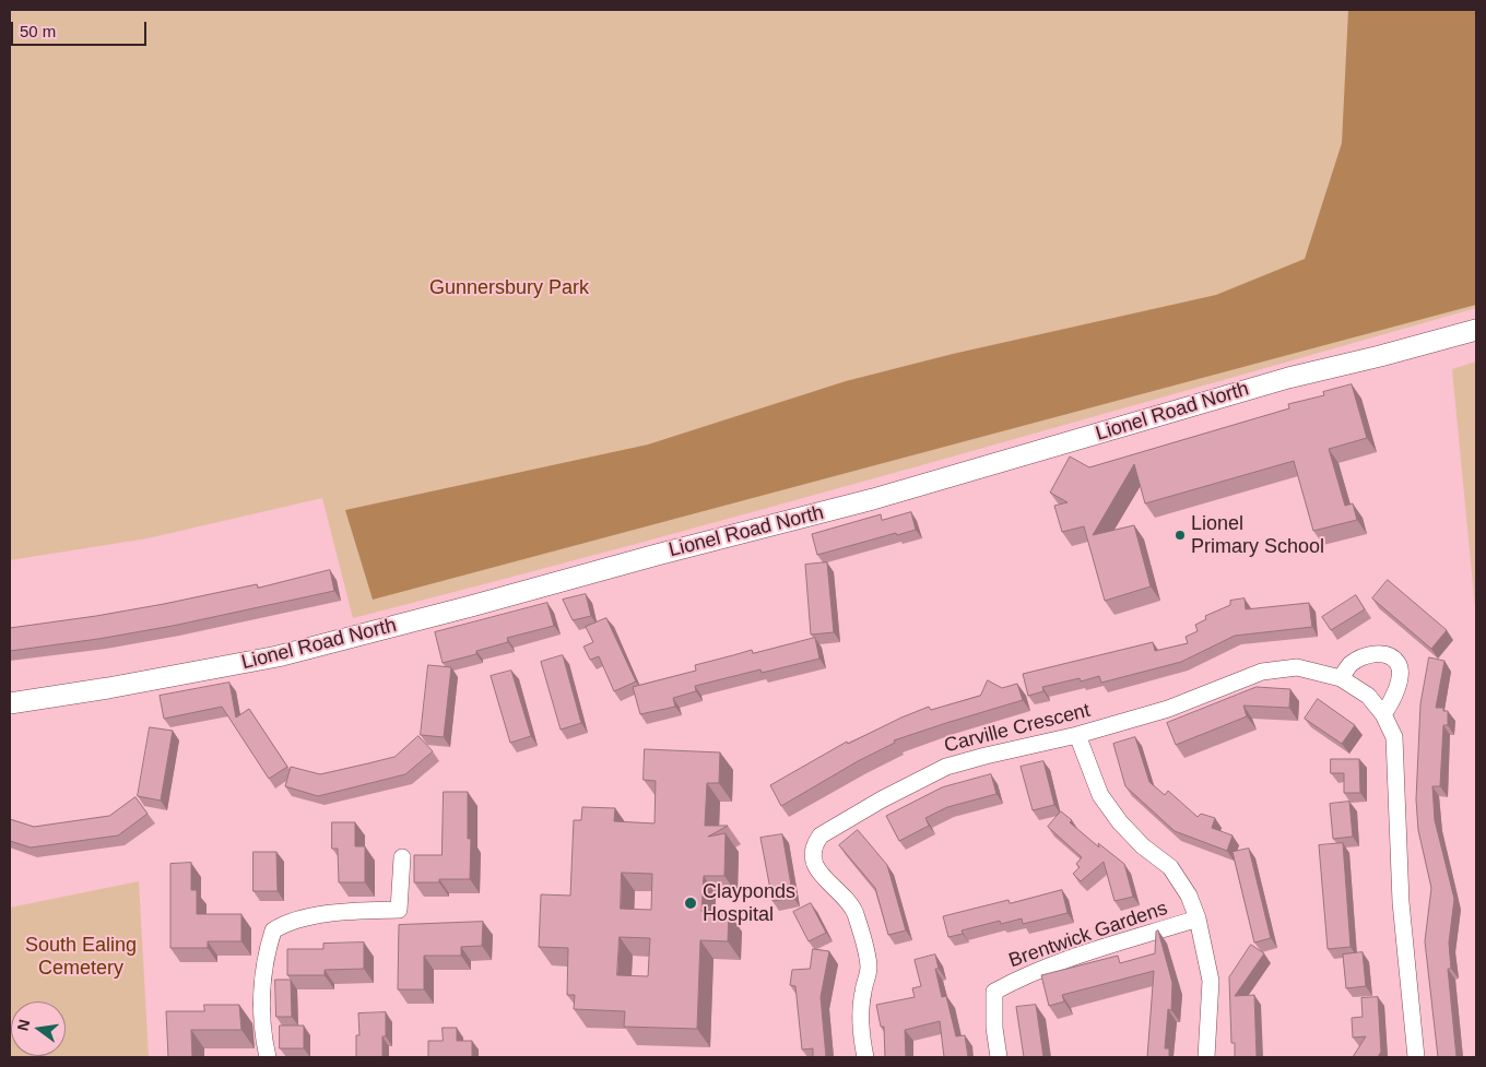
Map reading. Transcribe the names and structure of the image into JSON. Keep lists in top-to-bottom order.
{
  "streets": {
    "street": ["Lionel Road North", "Carville Crescent", "Brentwick Gardens"]
  },
  "parks": ["Gunnersbury Park", "South Ealing Cemetery"],
  "places": ["Lionel Primary School", "Clayponds Hospital"],
  "scale_bar": "50 m",
  "north": "left"
}
